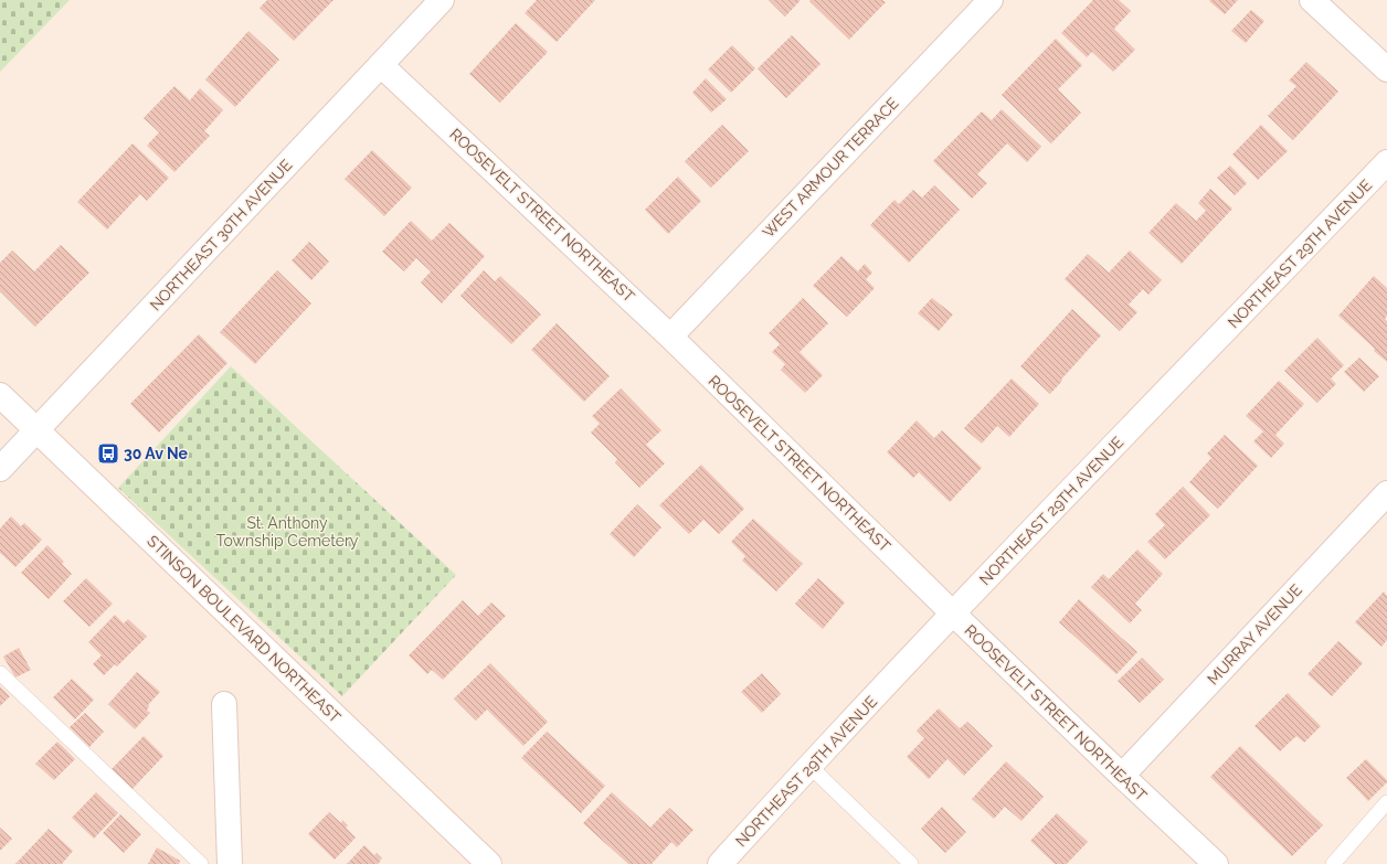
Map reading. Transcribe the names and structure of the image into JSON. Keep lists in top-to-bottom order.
{
  "streets": {
    "street": [
      "WEST ARMOUR TERRACE",
      "ROOSEVELT STREET NORTHEAST",
      "NORTHEAST 30TH AVENUE",
      "NORTHEAST 29TH AVENUE",
      "STINSON BOULEVARD NORTHEAST",
      "MURRAY AVENUE"
    ]
  },
  "crossings": [
    ["WEST ARMOUR TERRACE", "ROOSEVELT STREET NORTHEAST"],
    ["ROOSEVELT STREET NORTHEAST", "NORTHEAST 30TH AVENUE"],
    ["ROOSEVELT STREET NORTHEAST", "NORTHEAST 29TH AVENUE"],
    ["ROOSEVELT STREET NORTHEAST", "MURRAY AVENUE"],
    ["NORTHEAST 30TH AVENUE", "STINSON BOULEVARD NORTHEAST"]
  ],
  "parks": ["St. Anthony Township Cemetery"],
  "places": {
    "bus stop": ["30 Av Ne"]
  }
}
